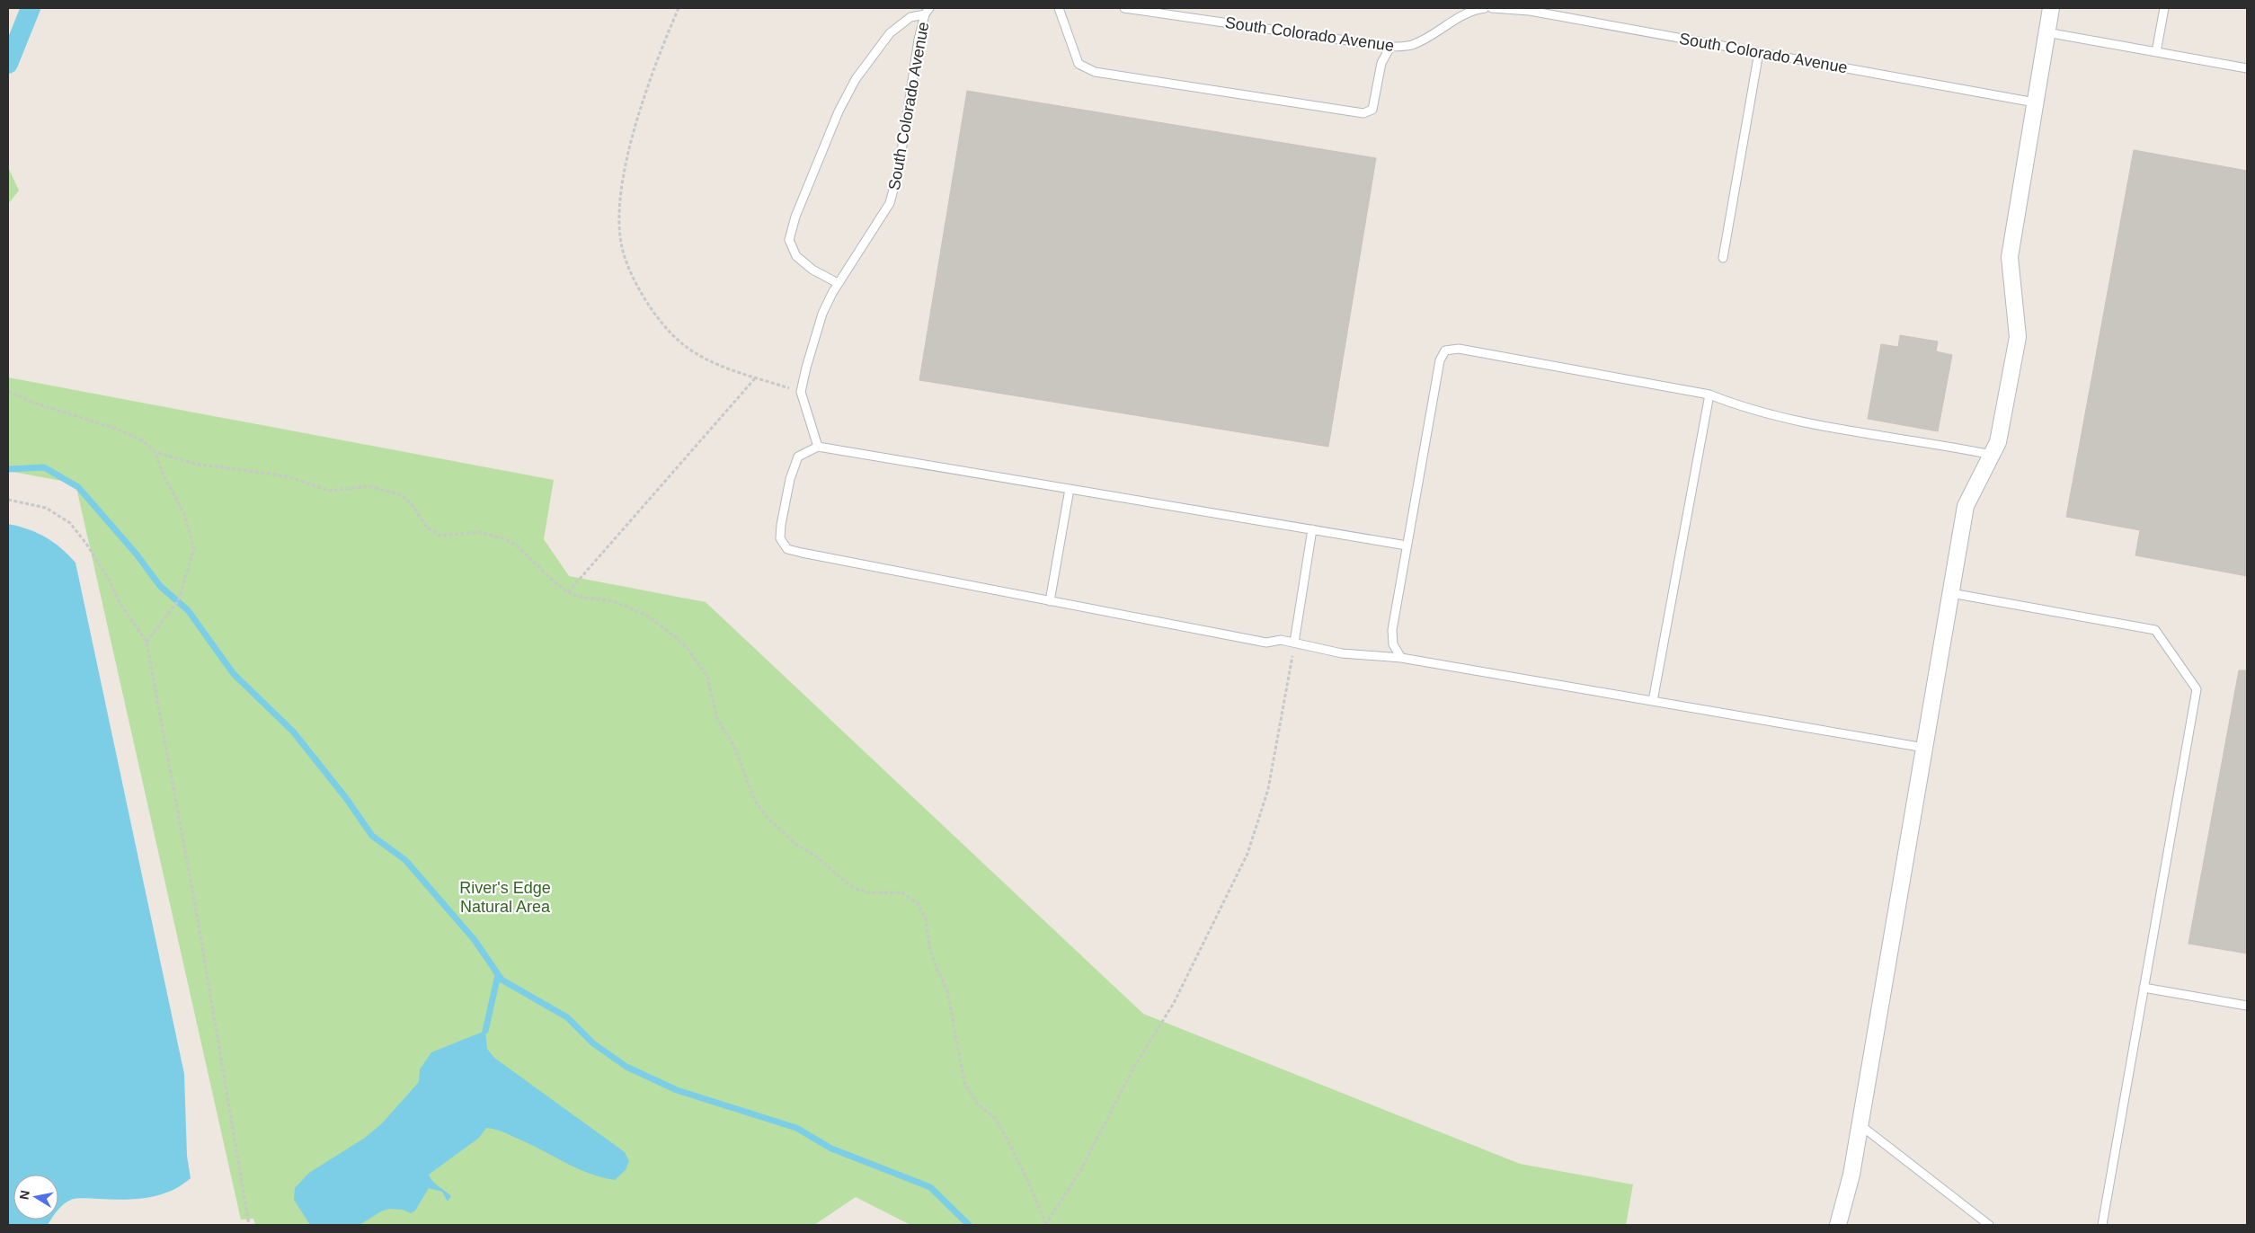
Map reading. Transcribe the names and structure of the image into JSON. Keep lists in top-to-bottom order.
{
  "streets": {
    "lane": ["South Colorado Avenue"]
  },
  "parks": ["River's Edge Natural Area"],
  "north": "left"
}
